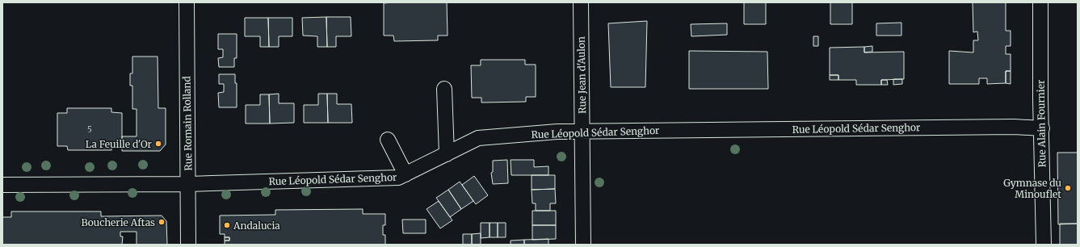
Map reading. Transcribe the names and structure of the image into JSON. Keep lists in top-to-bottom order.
{
  "streets": {
    "street": [
      "Rue Jean d'Aulon",
      "Rue Romain Rolland",
      "Rue Alain Fournier",
      "Rue Léopold Sédar Senghor"
    ]
  },
  "crossings": [
    ["Rue Jean d'Aulon", "Rue Léopold Sédar Senghor"],
    ["Rue Romain Rolland", "Rue Léopold Sédar Senghor"],
    ["Rue Alain Fournier", "Rue Léopold Sédar Senghor"]
  ],
  "places": [
    "La Feuille d'Or",
    "Gymnase du Minouflet",
    "Boucherie Aftas",
    "Andalucia"
  ],
  "house_numbers": ["5"]
}
